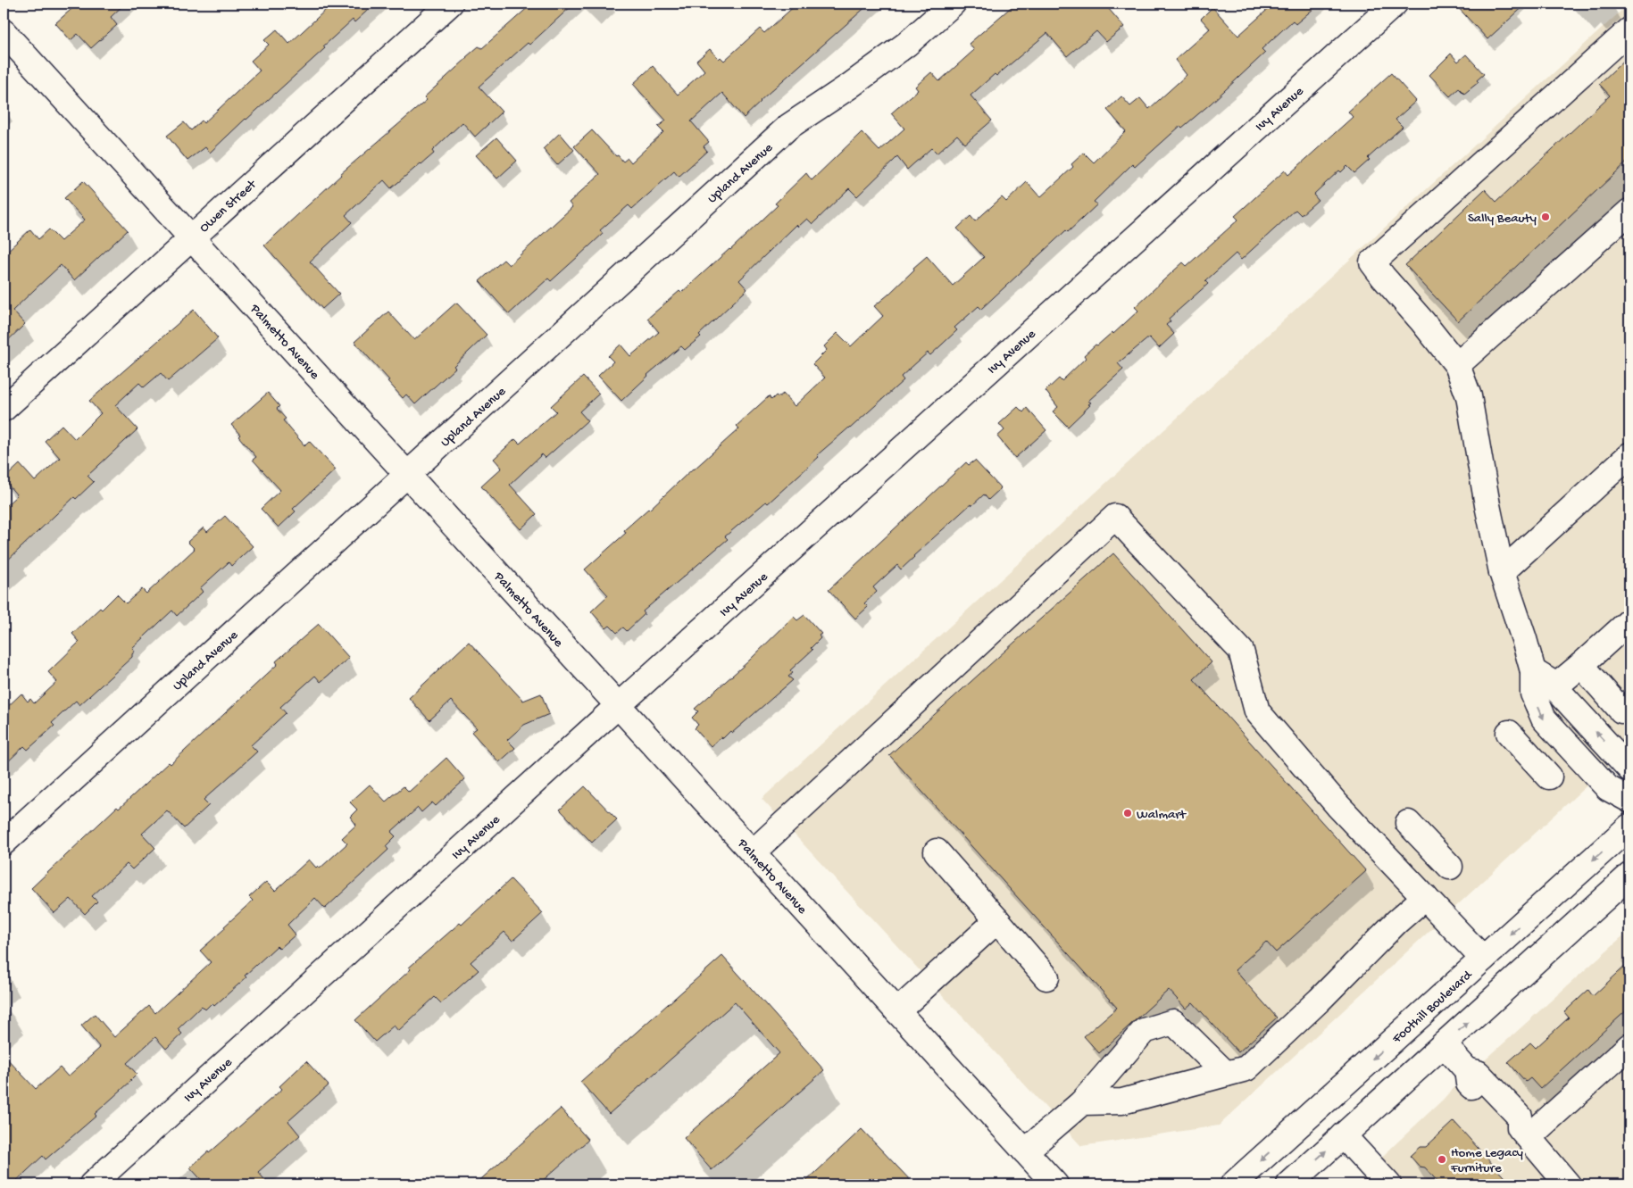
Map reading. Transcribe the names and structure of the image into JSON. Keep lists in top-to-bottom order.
{
  "streets": {
    "street": [
      "Ivy Avenue",
      "Upland Avenue",
      "Owen Street",
      "Palmetto Avenue",
      "Foothill Boulevard"
    ]
  },
  "crossings": [
    ["Ivy Avenue", "Palmetto Avenue"],
    ["Upland Avenue", "Palmetto Avenue"],
    ["Owen Street", "Palmetto Avenue"]
  ],
  "places": ["Sally Beauty", "Walmart", "Home Legacy Furniture"]
}
